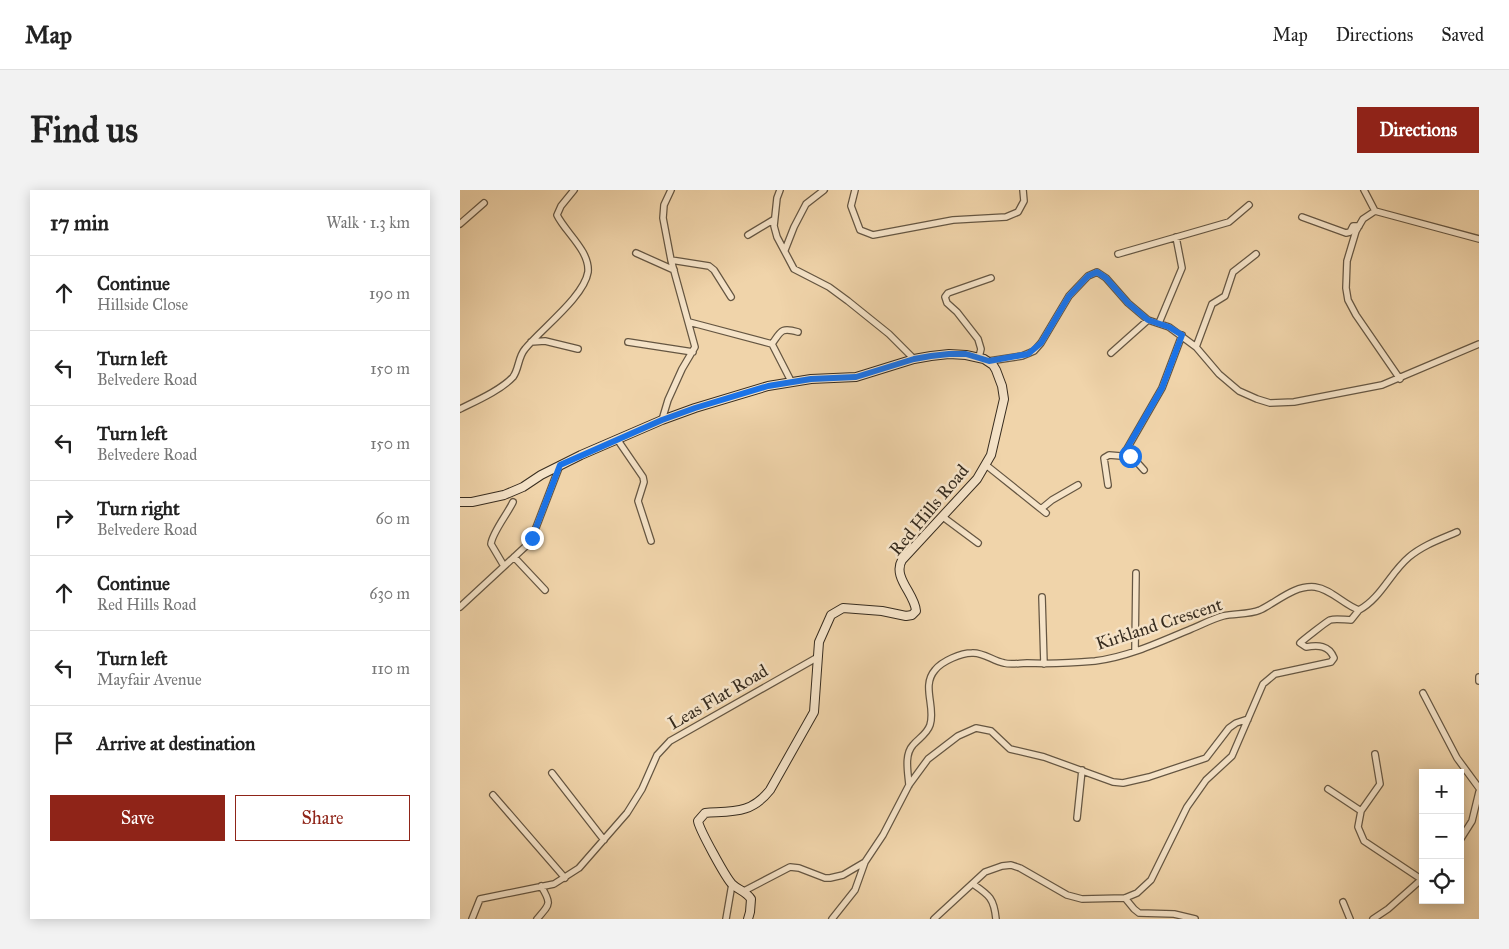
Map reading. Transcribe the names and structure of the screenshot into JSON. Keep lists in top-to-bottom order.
{
  "streets": {
    "main road": ["Red Hills Road"],
    "street": ["Kirkland Crescent", "Leas Flat Road"]
  },
  "crossings": [
    ["Red Hills Road", "Leas Flat Road"]
  ],
  "page": {
    "header": "Map",
    "nav": ["Map", "Directions", "Saved"],
    "buttons": [
      "Directions",
      ["Save", "Share"]
    ],
    "title": "Find us",
    "heading": ["17 min", "Walk · 1.3 km"],
    "list": [
      ["Continue", "Hillside Close", "190 m"],
      ["Turn left", "Belvedere Road", "150 m"],
      ["Turn left", "Belvedere Road", "150 m"],
      ["Turn right", "Belvedere Road", "60 m"],
      ["Continue", "Red Hills Road", "630 m"],
      ["Turn left", "Mayfair Avenue", "110 m"],
      "Arrive at destination"
    ],
    "map_buttons": ["+", "−"]
  }
}
